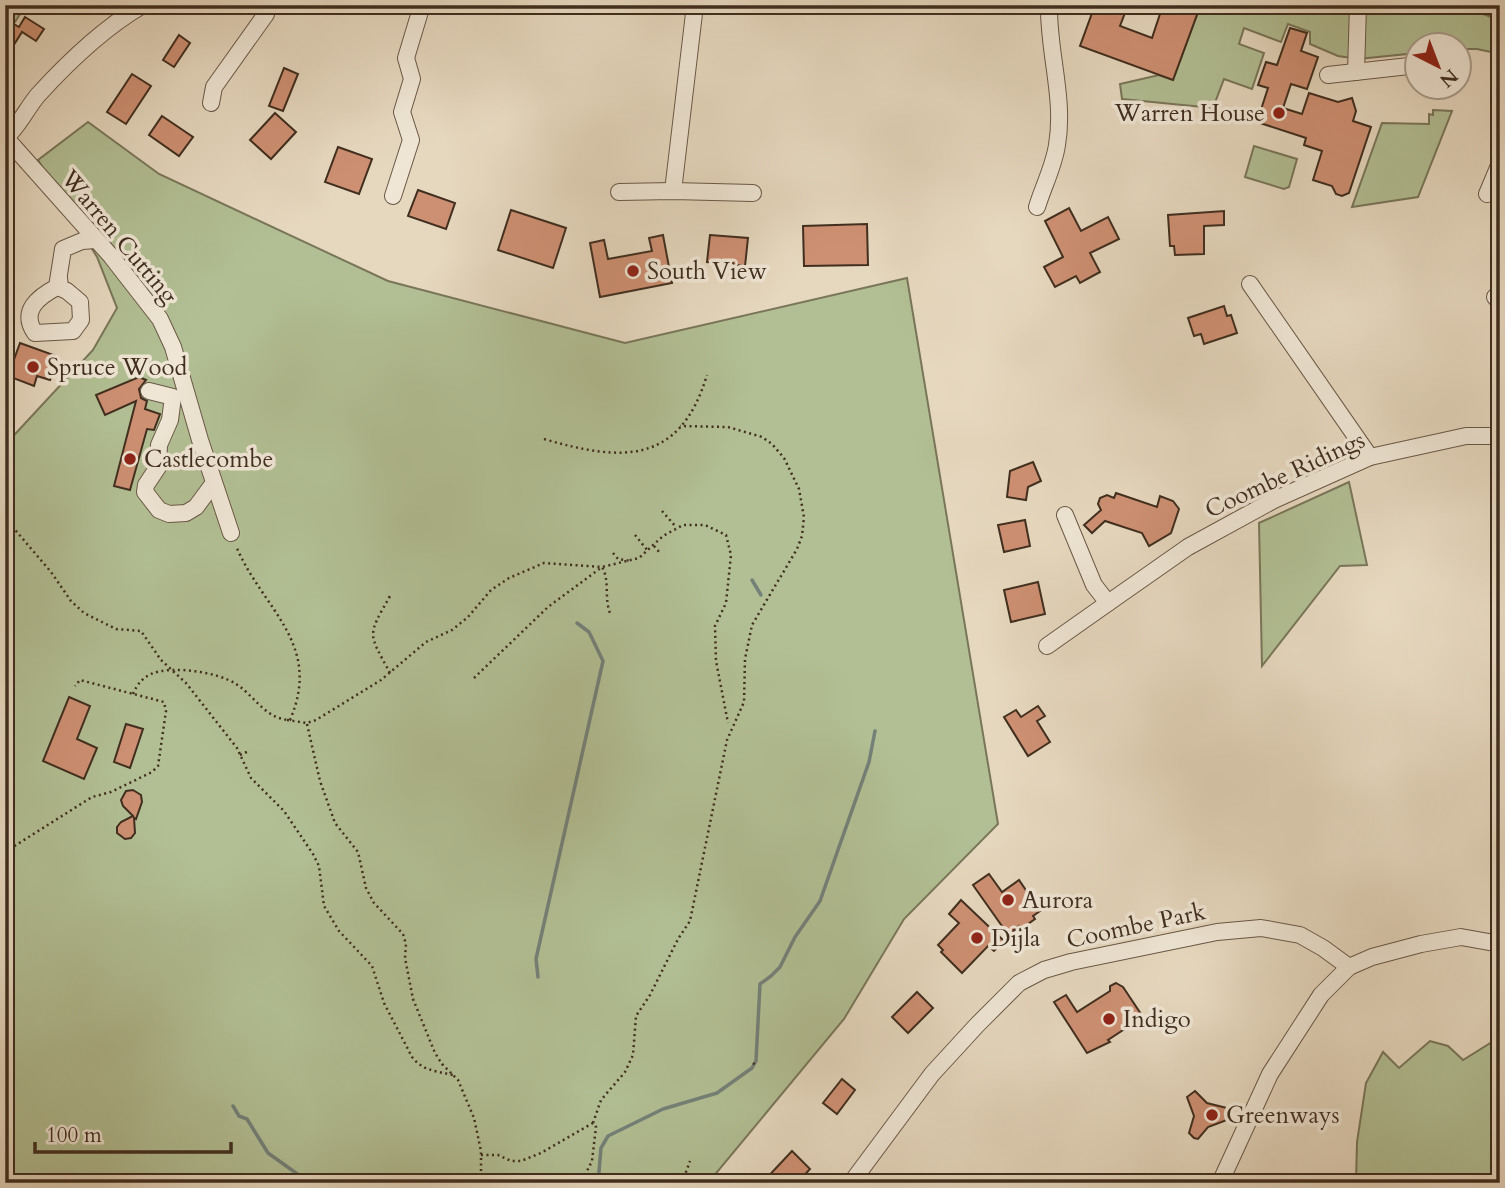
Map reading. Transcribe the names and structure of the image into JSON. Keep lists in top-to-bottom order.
{
  "streets": {
    "street": ["Warren Cutting", "Coombe Ridings", "Coombe Park"]
  },
  "places": [
    "Warren House",
    "South View",
    "Spruce Wood",
    "Castlecombe",
    "Aurora",
    "Dijla",
    "Indigo",
    "Greenways"
  ],
  "scale_bar": "100 m",
  "north": "bottom right"
}
